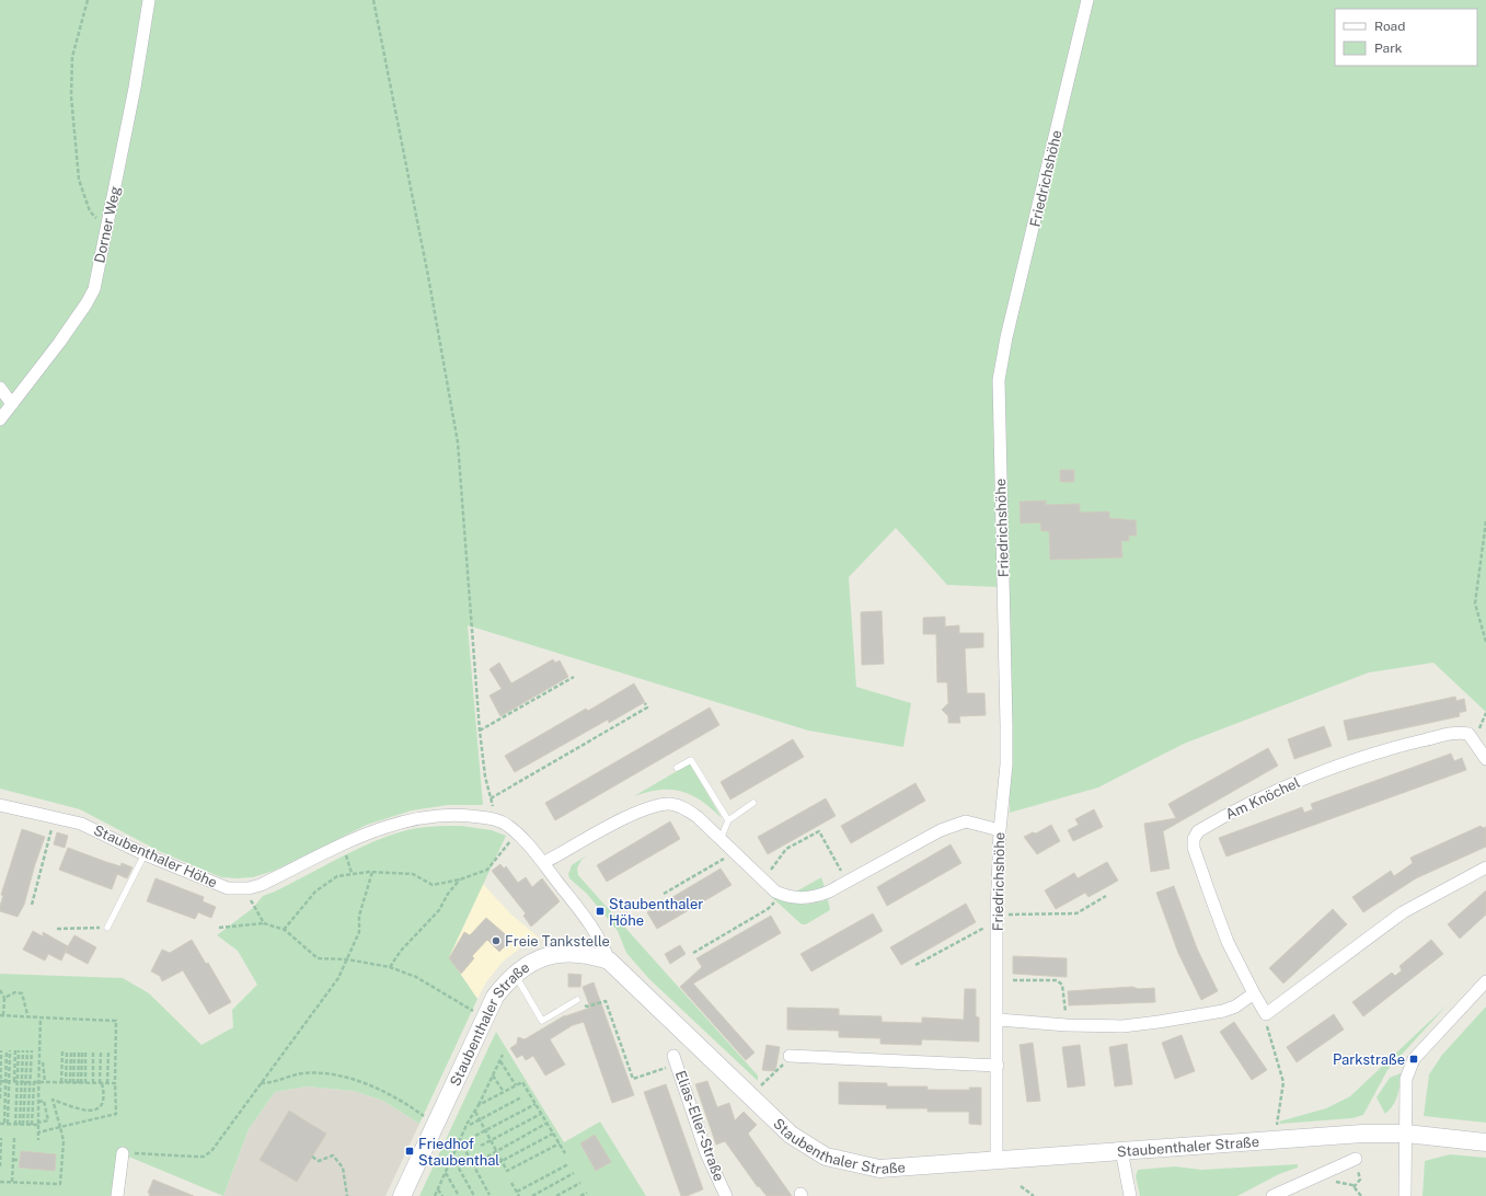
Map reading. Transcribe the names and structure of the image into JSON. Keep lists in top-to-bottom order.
{
  "streets": {
    "main road": ["Staubenthaler Straße"],
    "street": [
      "Friedrichshöhe",
      "Dorner Weg",
      "Am Knöchel",
      "Staubenthaler Höhe",
      "Elias-Eller-Straße"
    ]
  },
  "crossings": [
    ["Friedrichshöhe", "Staubenthaler Straße"],
    ["Staubenthaler Höhe", "Staubenthaler Straße"]
  ],
  "places": {
    "transit": ["Staubenthaler Höhe", "Parkstraße", "Friedhof Staubenthal"],
    "other": ["Freie Tankstelle"]
  },
  "legend": ["Road", "Park"]
}
